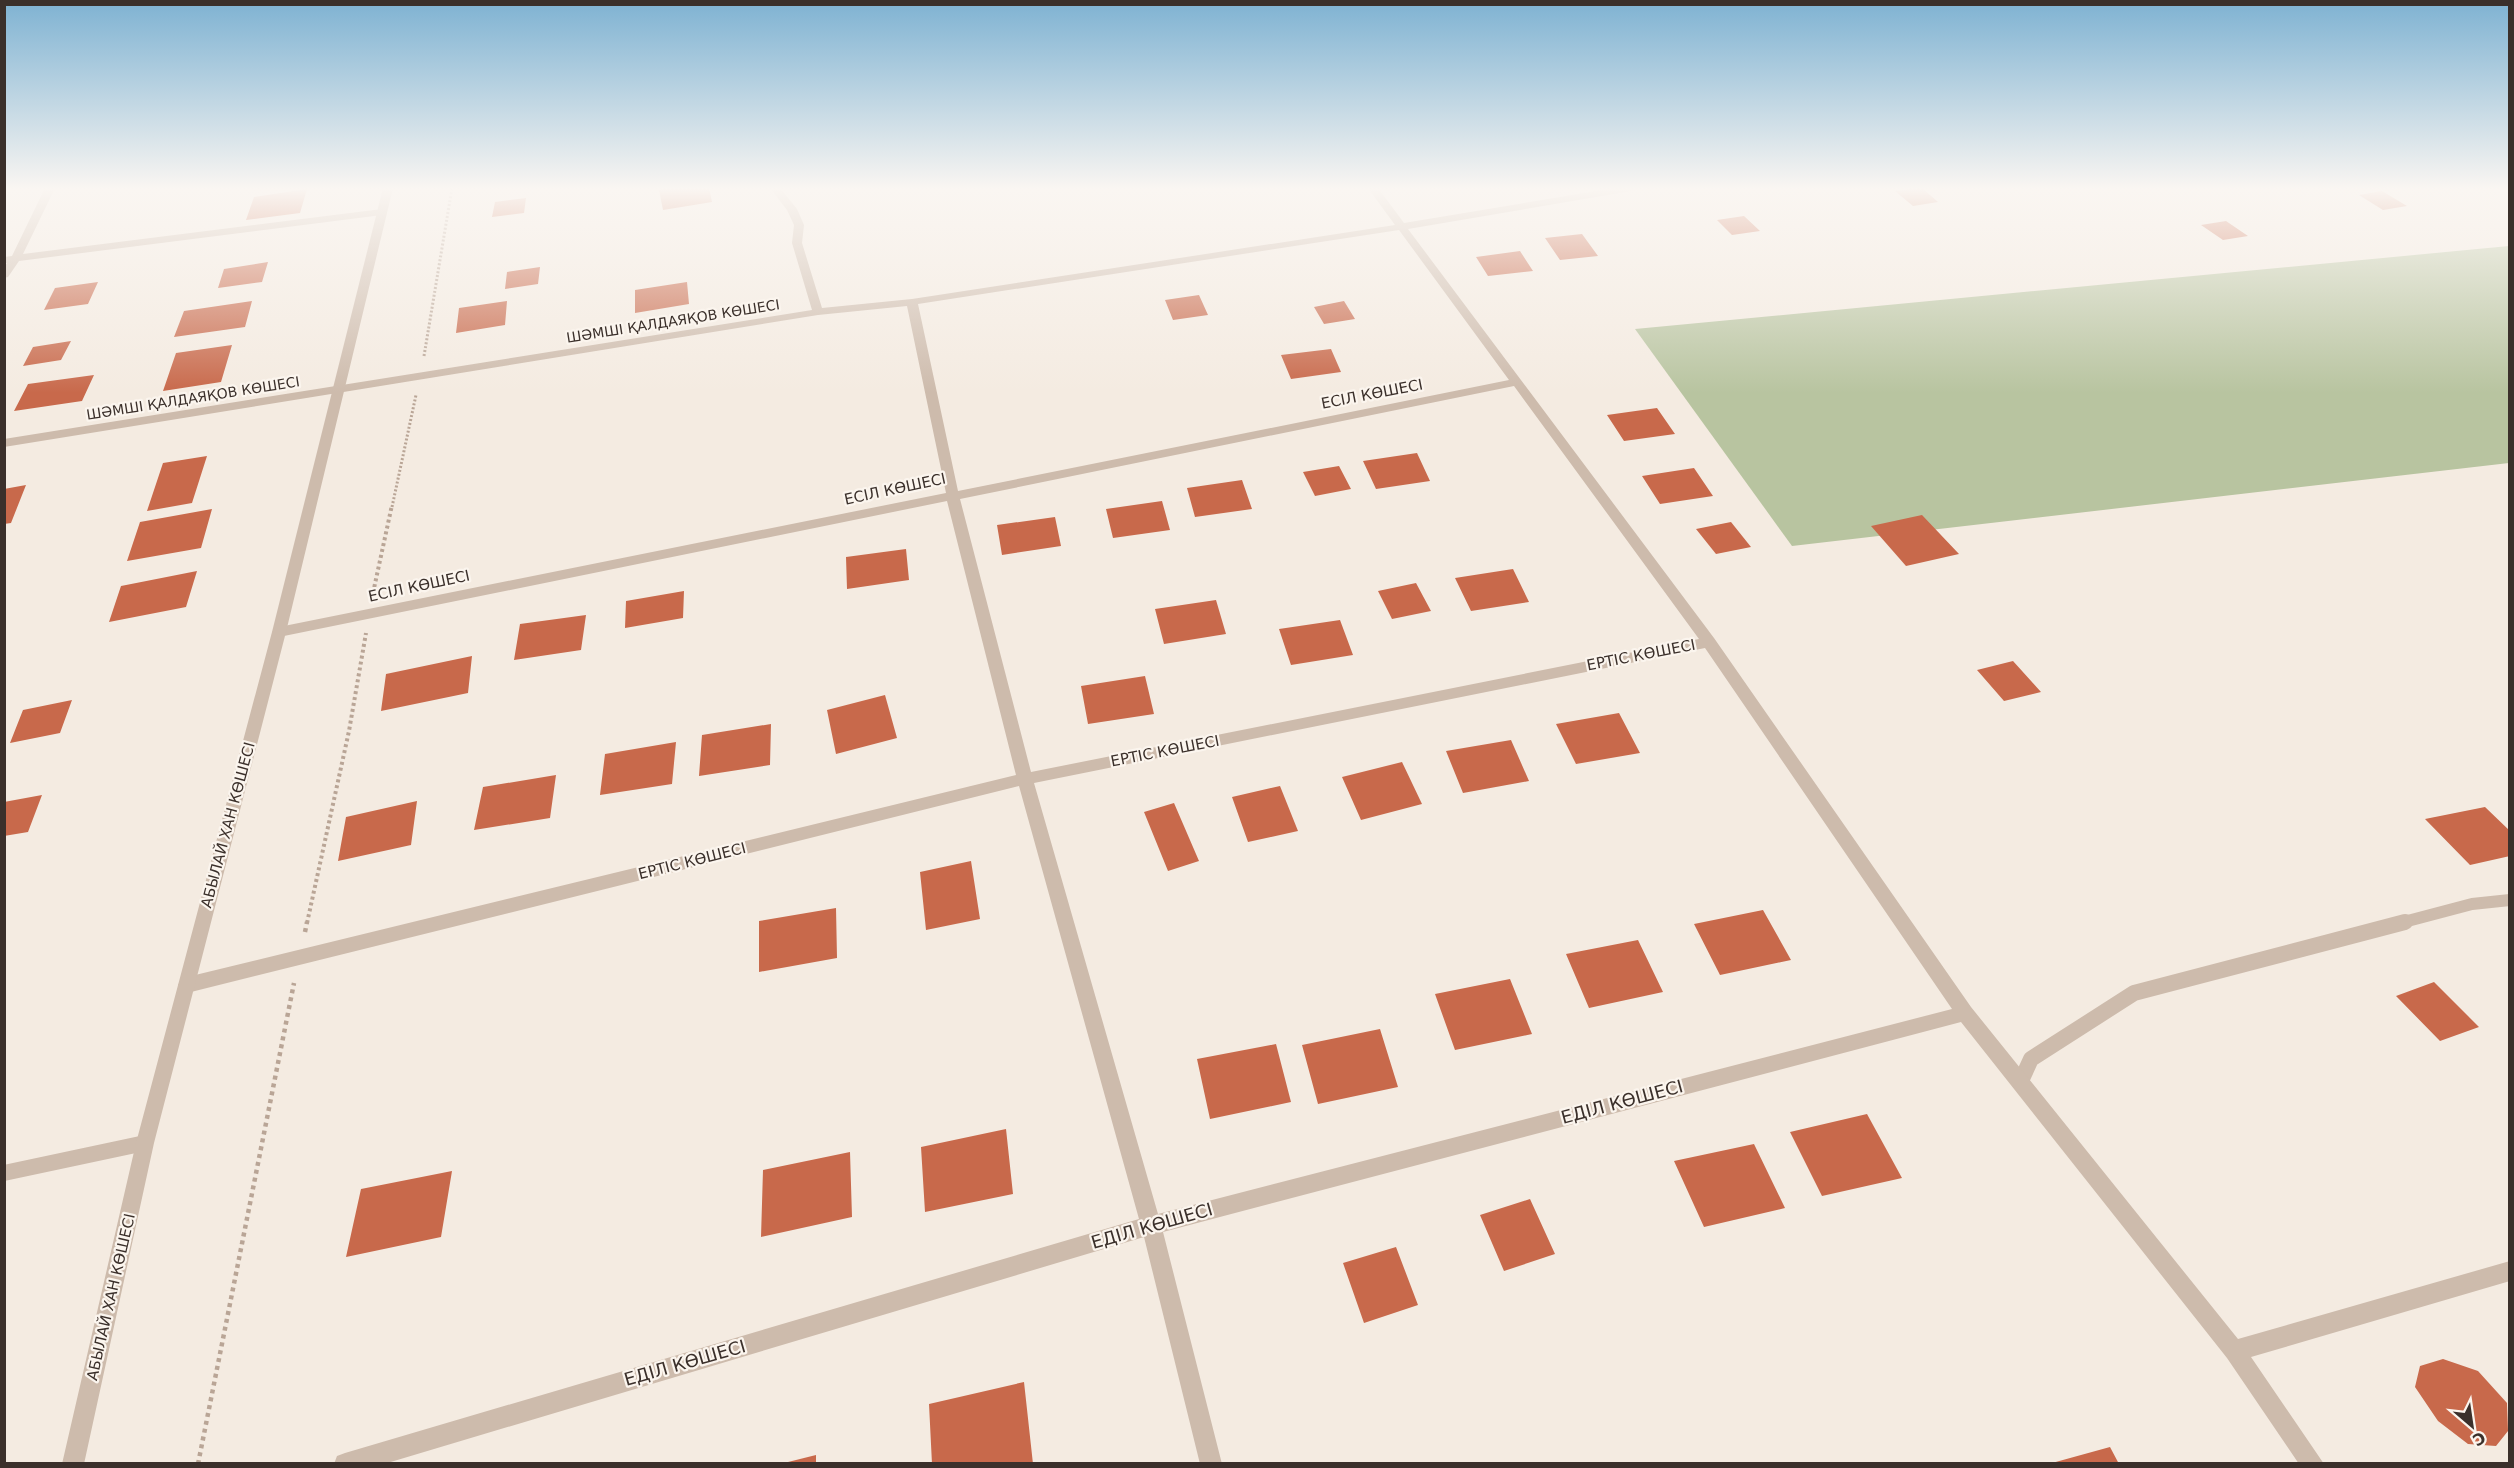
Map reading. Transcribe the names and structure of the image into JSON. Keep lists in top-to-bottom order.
{
  "streets": {
    "street": [
      "ШӘМШІ ҚАЛДАЯҚОВ КӨШЕСІ",
      "ЕСІЛ КӨШЕСІ",
      "ЕРТІС КӨШЕСІ",
      "АБЫЛАЙ ХАН КӨШЕСІ",
      "ЕДІЛ КӨШЕСІ"
    ]
  },
  "crossings": [
    ["ШӘМШІ ҚАЛДАЯҚОВ КӨШЕСІ", "АБЫЛАЙ ХАН КӨШЕСІ"],
    ["ЕСІЛ КӨШЕСІ", "АБЫЛАЙ ХАН КӨШЕСІ"],
    ["ЕРТІС КӨШЕСІ", "АБЫЛАЙ ХАН КӨШЕСІ"],
    ["ЕРТІС КӨШЕСІ", "ЕДІЛ КӨШЕСІ"]
  ],
  "north": "bottom right"
}
